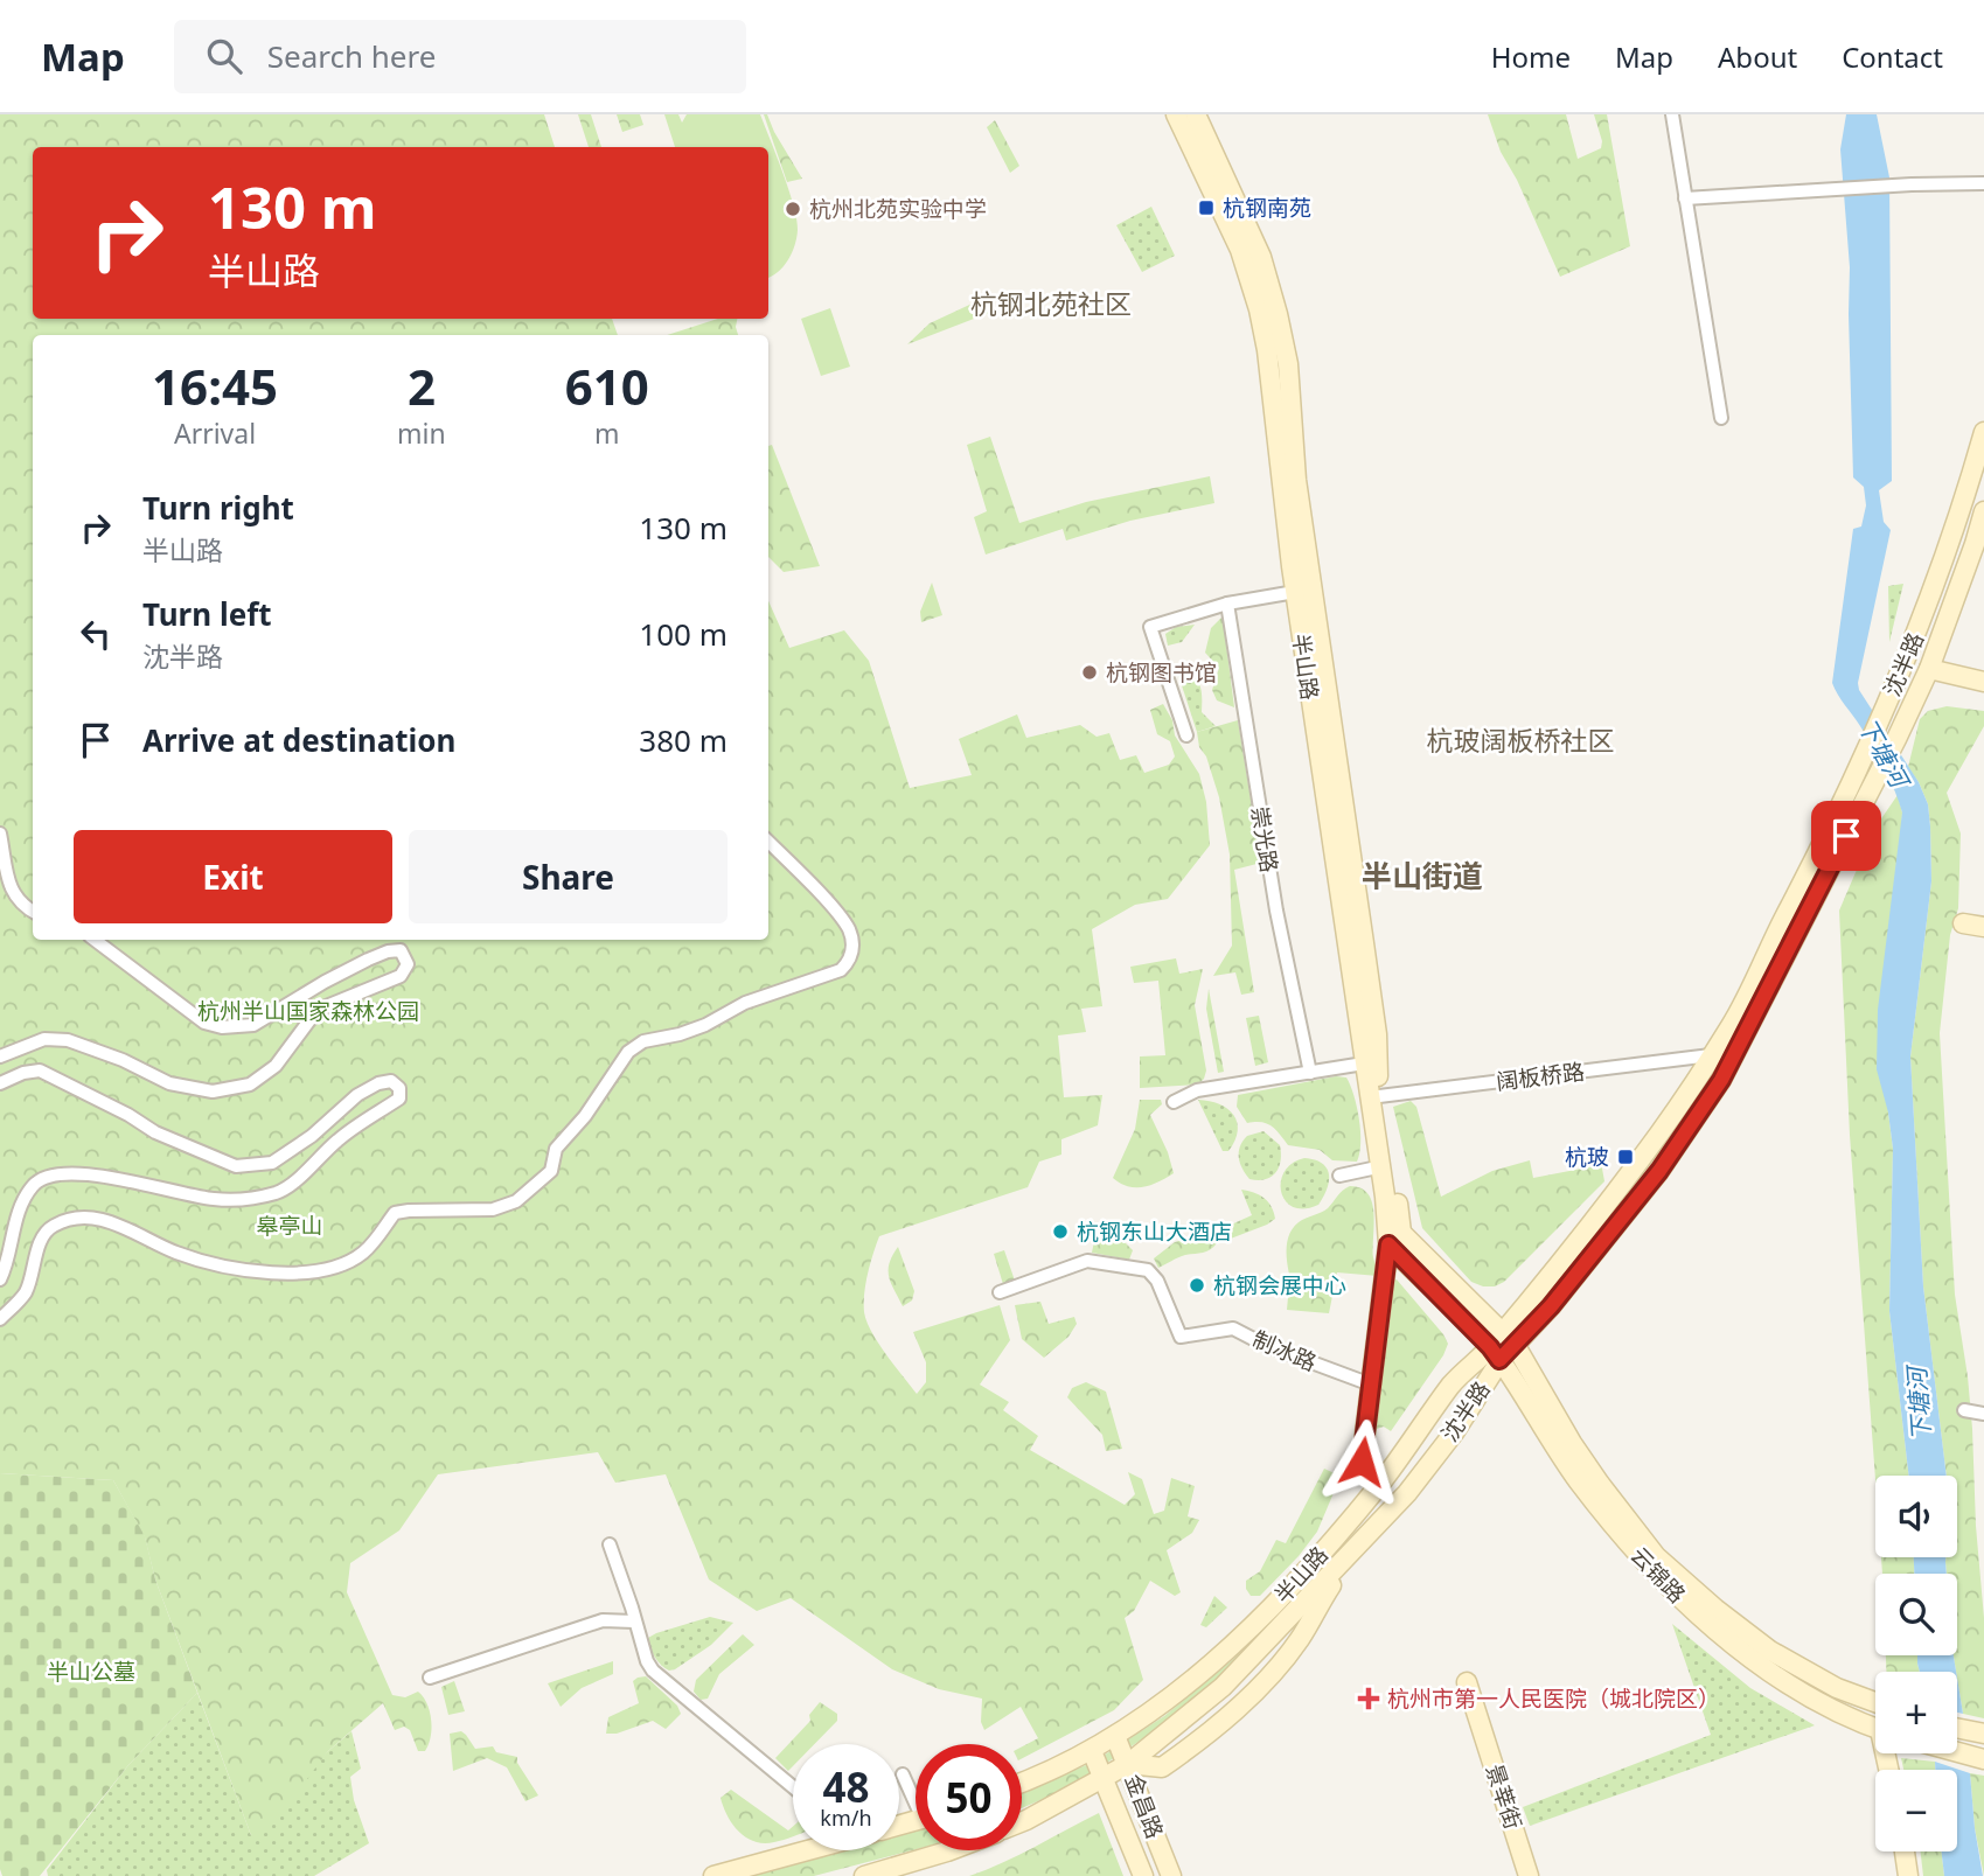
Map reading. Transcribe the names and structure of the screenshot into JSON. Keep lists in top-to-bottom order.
{
  "streets": {
    "main road": [
      "沈半路",
      "半山路",
      "云锦路",
      "景莘街",
      "金昌路"
    ],
    "street": ["崇光路", "阔板桥路", "制冰路"]
  },
  "crossings": [
    ["沈半路", "半山路"],
    ["沈半路", "阔板桥路"],
    ["沈半路", "云锦路"],
    ["半山路", "阔板桥路"],
    ["半山路", "制冰路"],
    ["半山路", "金昌路"]
  ],
  "districts": ["杭钢北苑社区", "杭玻阔板桥社区", "半山街道"],
  "water": ["下塘河"],
  "parks": ["杭州半山国家森林公园", "皋亭山", "半山公墓"],
  "places": {
    "transit": ["杭钢南苑", "杭玻"],
    "other": [
      "杭州北苑实验中学",
      "杭钢图书馆",
      "杭钢东山大酒店",
      "杭钢会展中心"
    ],
    "health": ["杭州市第一人民医院（城北院区）"]
  },
  "page": {
    "header": "Map",
    "search": "Search here",
    "nav": [
      "Home",
      "Map",
      "About",
      "Contact"
    ],
    "turn": ["130 m", "半山路"],
    "eta": [
      "16:45",
      "Arrival",
      "2",
      "min",
      "610",
      "m"
    ],
    "list": [
      {
        "name": "Turn right",
        "note": "半山路",
        "value": "130 m"
      },
      {
        "name": "Turn left",
        "note": "沈半路",
        "value": "100 m"
      },
      {
        "name": "Arrive at destination",
        "value": "380 m"
      }
    ],
    "buttons": ["Exit", "Share"],
    "map_buttons": ["+", "−"],
    "speed": "48 km/h",
    "limit": "50"
  }
}
